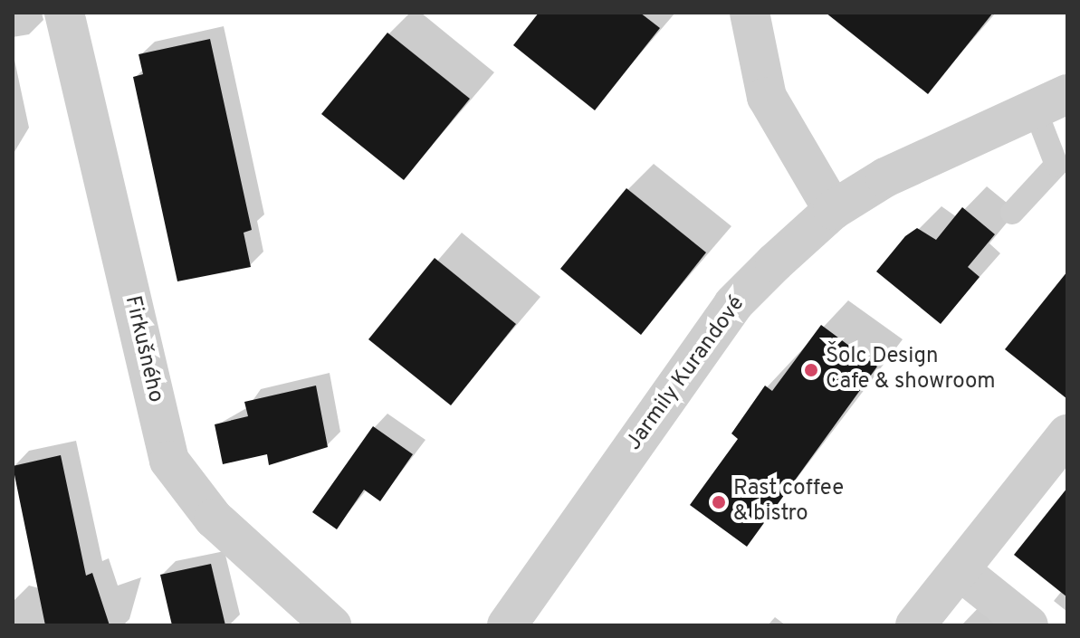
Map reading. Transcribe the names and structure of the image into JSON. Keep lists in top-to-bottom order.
{
  "streets": {
    "street": ["Firkušného", "Jarmily Kurandové"]
  },
  "places": ["Šolc Design Cafe & showroom", "Rast coffee & bistro"]
}
